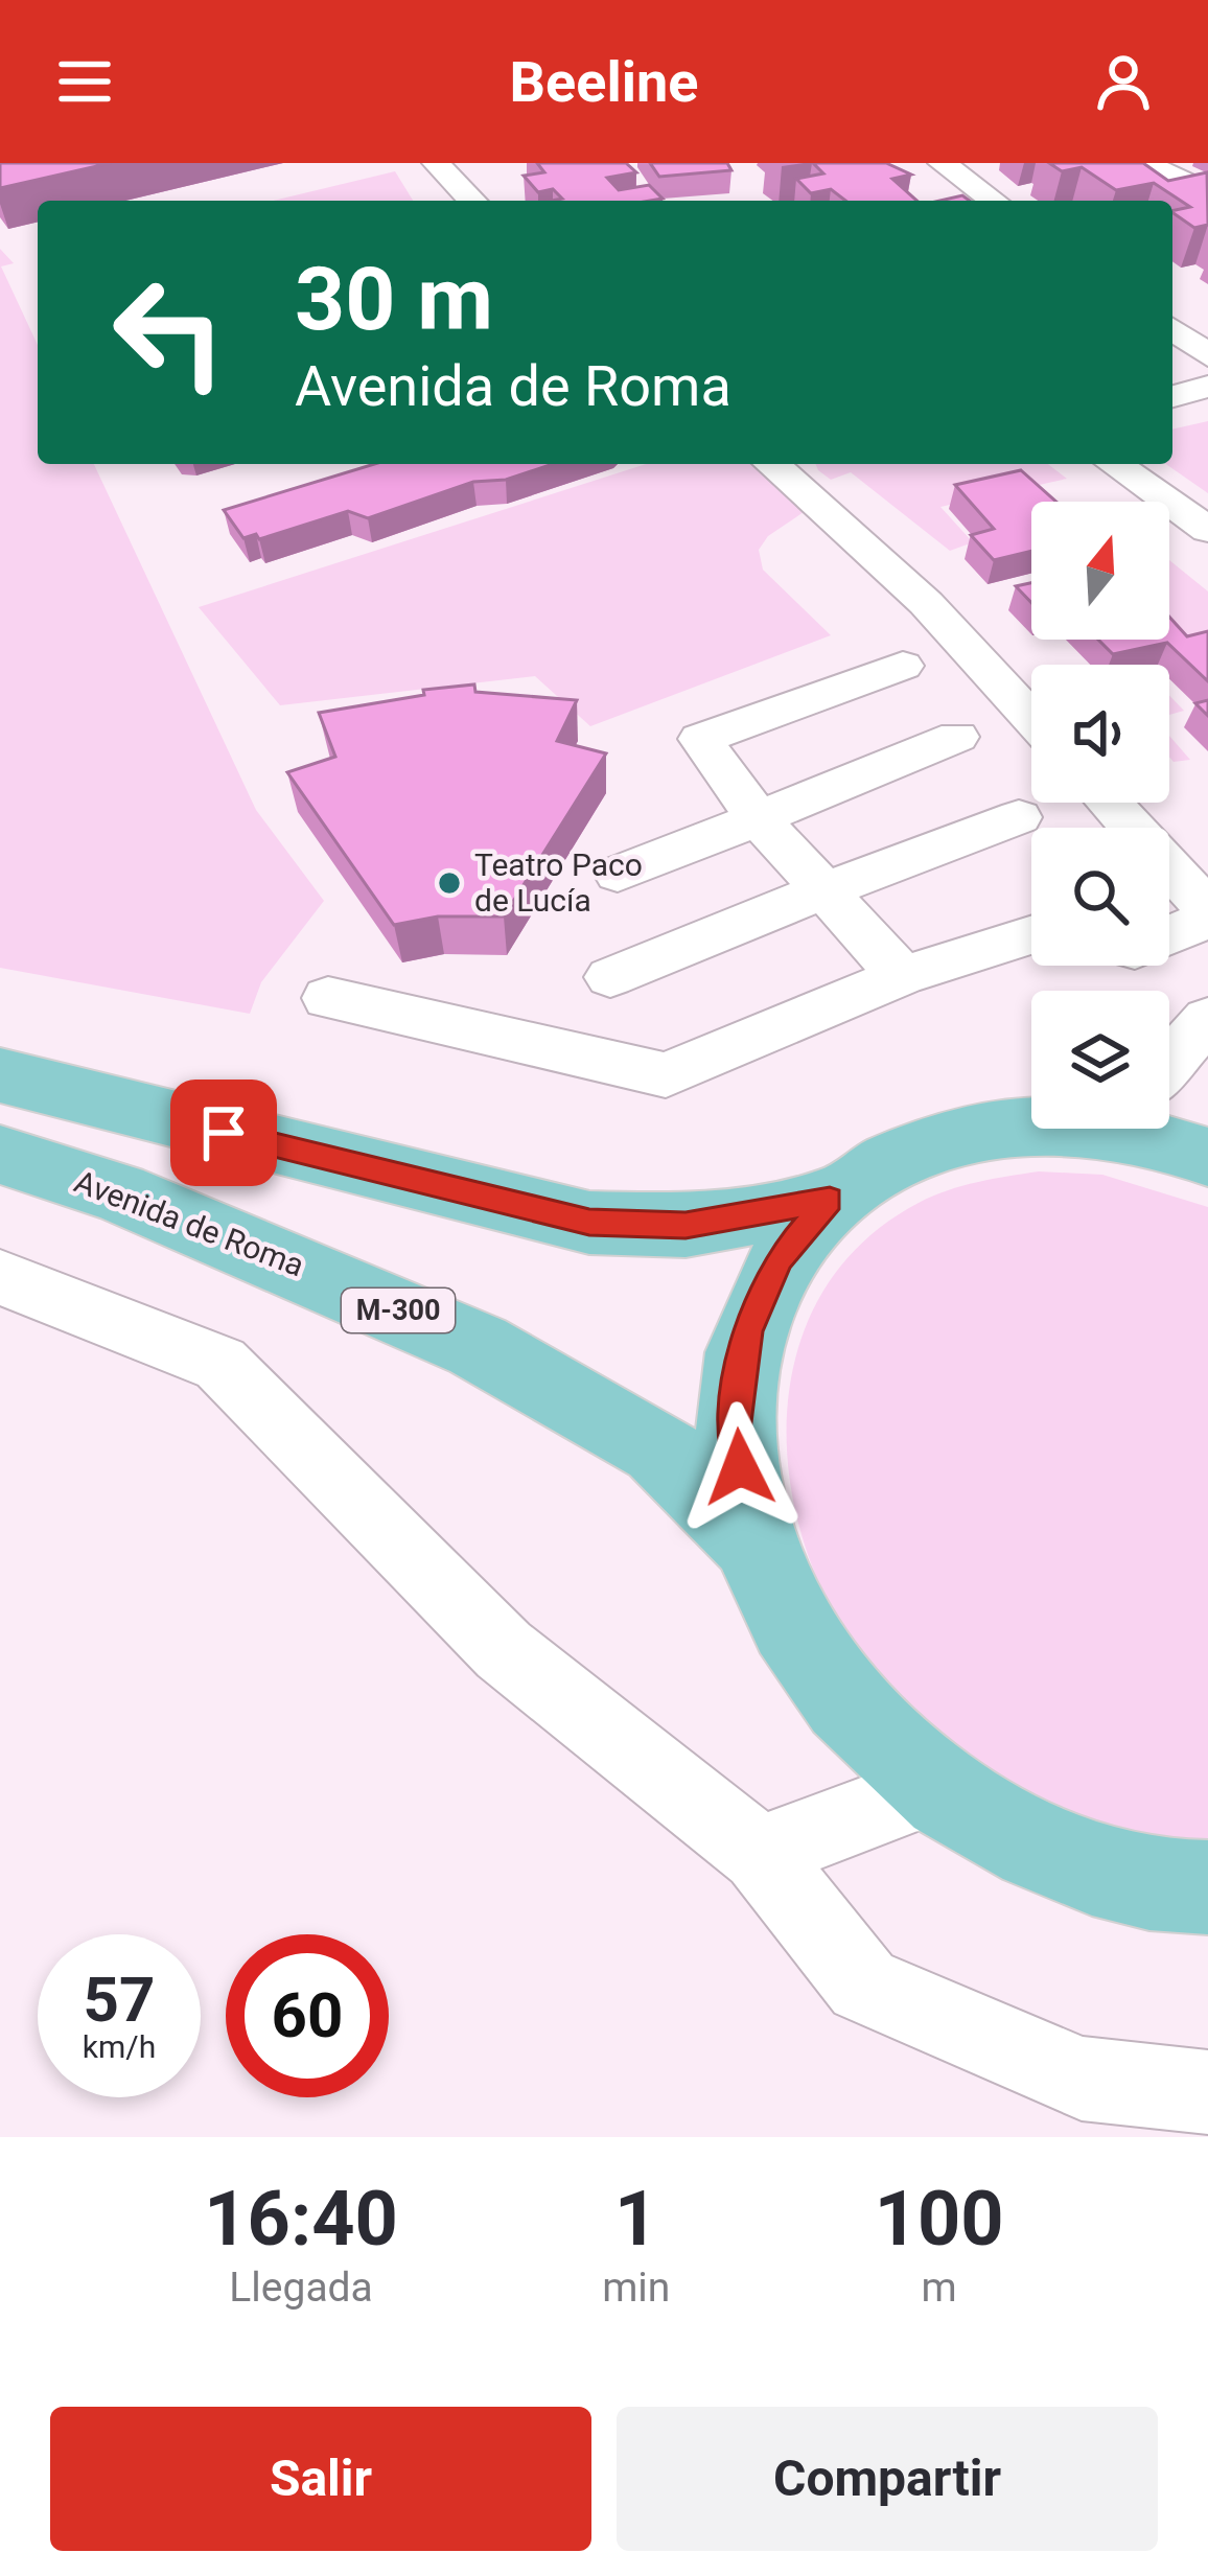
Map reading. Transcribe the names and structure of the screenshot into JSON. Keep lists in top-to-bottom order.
{
  "streets": {
    "main road": ["Avenida de Roma", "M-300"]
  },
  "crossings": [
    ["Avenida de Roma", "M-300"]
  ],
  "places": ["Teatro Paco de Lucía"],
  "north": "top",
  "page": {
    "header": "Beeline",
    "turn": ["30 m", "Avenida de Roma"],
    "speed": "57 km/h",
    "limit": "60",
    "eta": [
      "16:40",
      "Llegada",
      "1",
      "min",
      "100",
      "m"
    ],
    "buttons": ["Salir", "Compartir"]
  }
}
